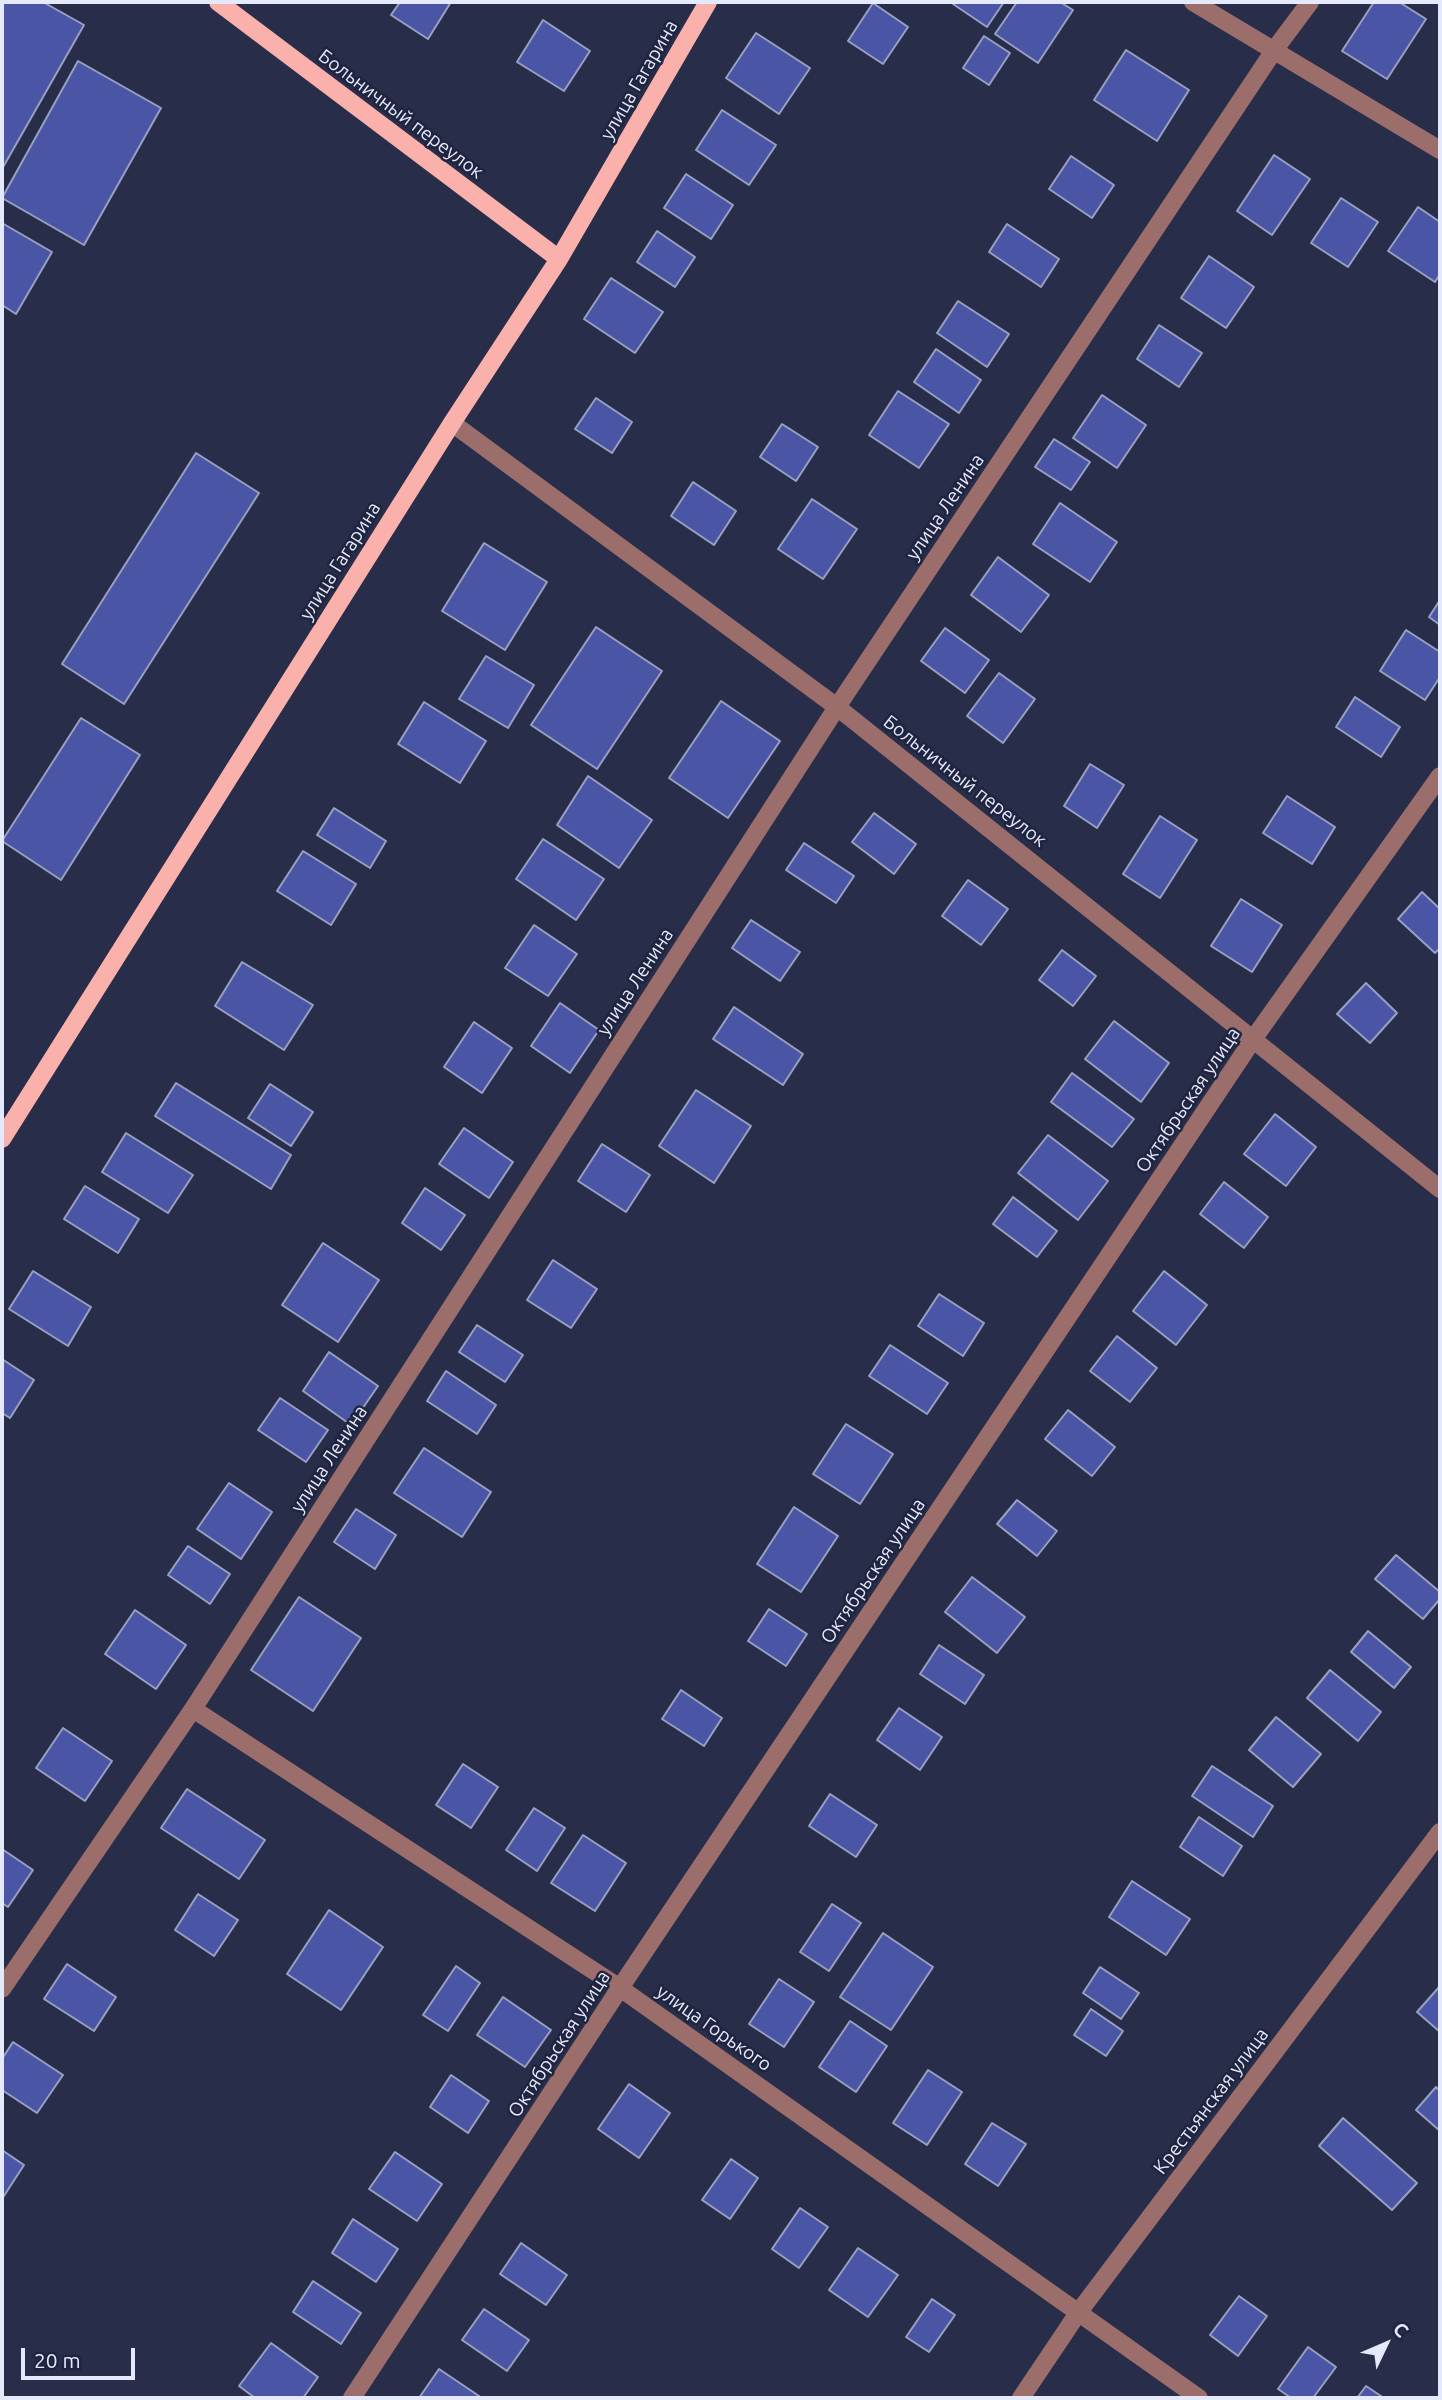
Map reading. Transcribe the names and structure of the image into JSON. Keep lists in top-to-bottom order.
{
  "streets": {
    "main road": ["улица Гагарина", "Больничный переулок"],
    "street": [
      "улица Ленина",
      "Октябрьская улица",
      "улица Горького",
      "Крестьянская улица"
    ]
  },
  "crossings": [
    ["улица Гагарина", "Больничный переулок"],
    ["Больничный переулок", "улица Ленина"],
    ["Больничный переулок", "Октябрьская улица"],
    ["улица Ленина", "улица Горького"],
    ["Октябрьская улица", "улица Горького"],
    ["улица Горького", "Крестьянская улица"]
  ],
  "scale_bar": "20 m",
  "north": "top right"
}
